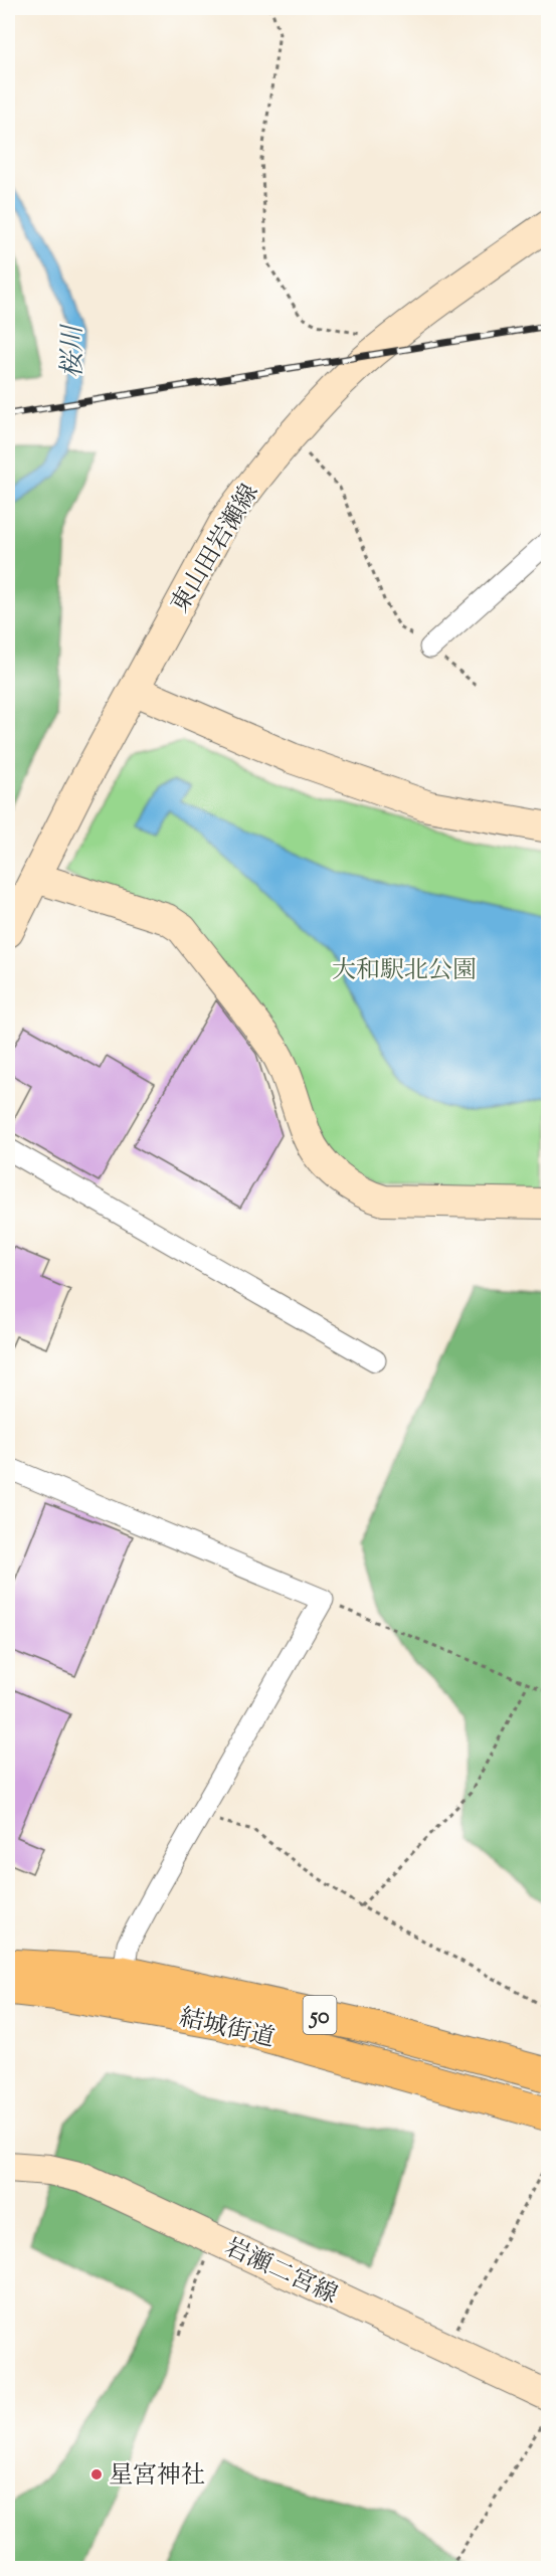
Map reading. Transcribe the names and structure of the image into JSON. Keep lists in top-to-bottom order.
{
  "streets": {
    "highway": ["50", "結城街道"],
    "main road": ["東山田岩瀬線", "岩瀬二宮線"]
  },
  "water": ["桜川"],
  "parks": ["大和駅北公園"],
  "places": ["星宮神社"]
}
